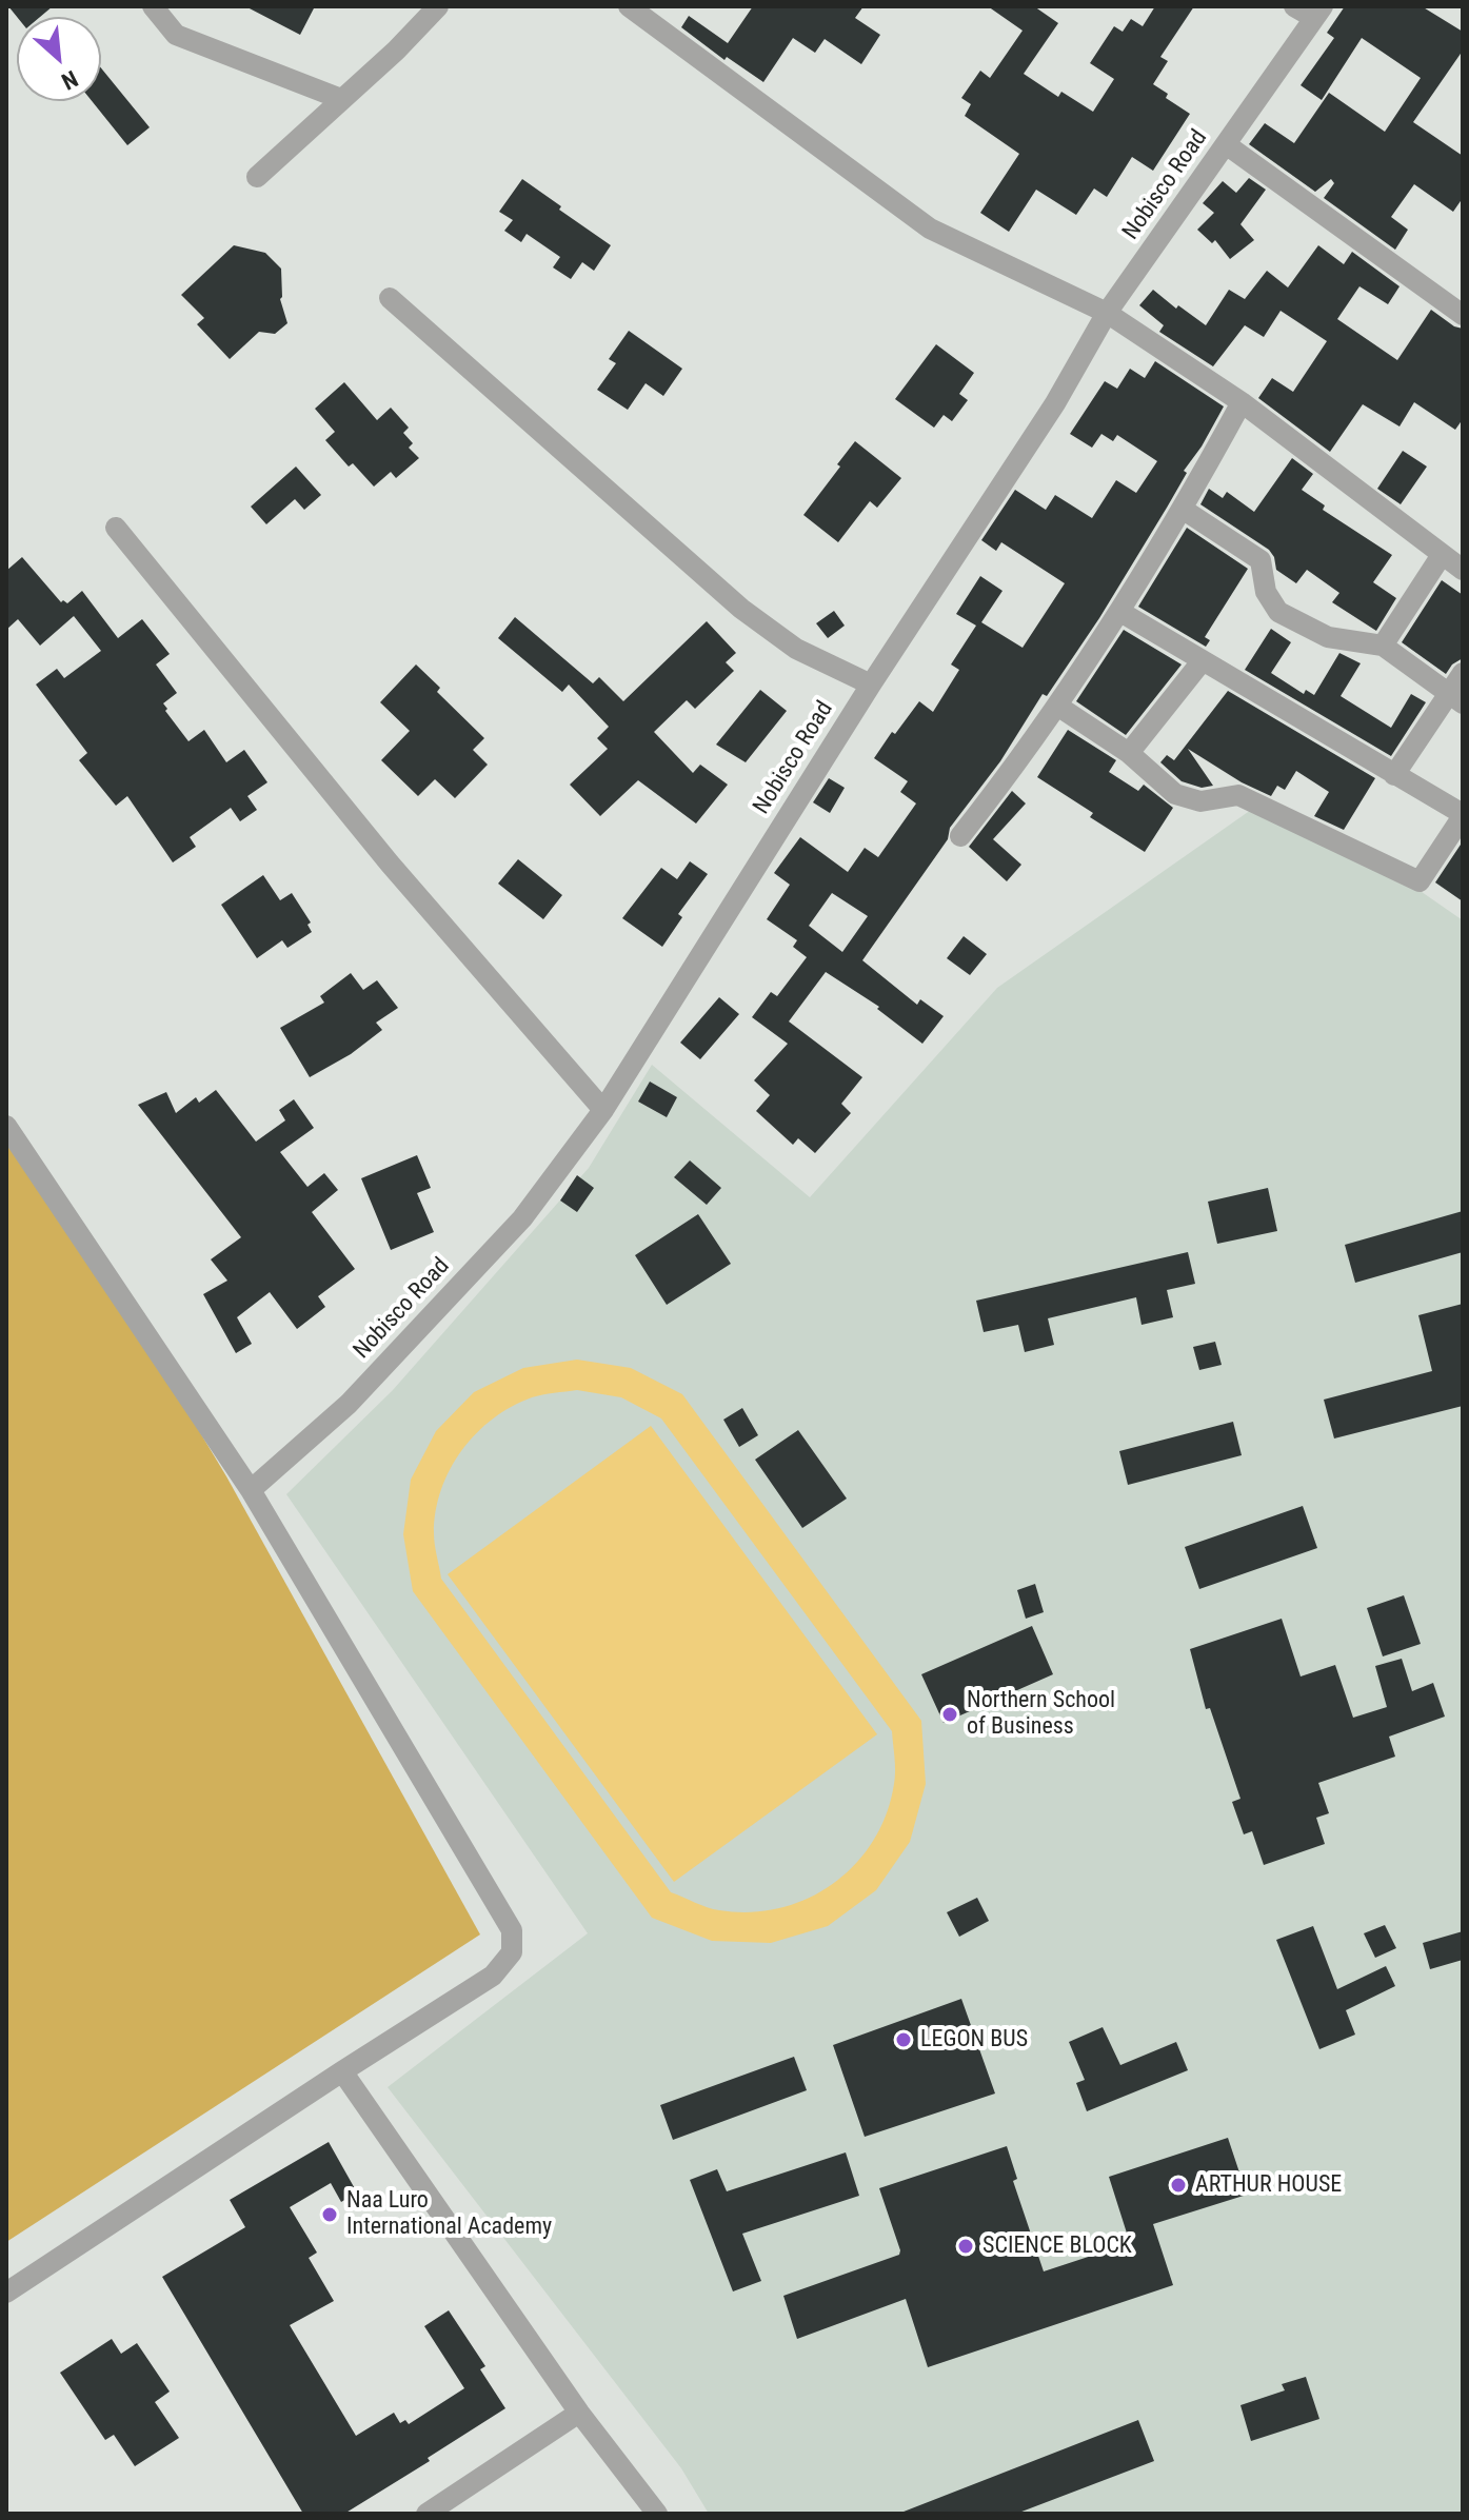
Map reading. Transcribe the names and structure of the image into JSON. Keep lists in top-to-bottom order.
{
  "streets": {
    "street": ["Nobisco Road"]
  },
  "places": [
    "Northern School of Business",
    "LEGON BUS",
    "ARTHUR HOUSE",
    "Naa Luro International Academy",
    "SCIENCE BLOCK"
  ],
  "north": "bottom right"
}
